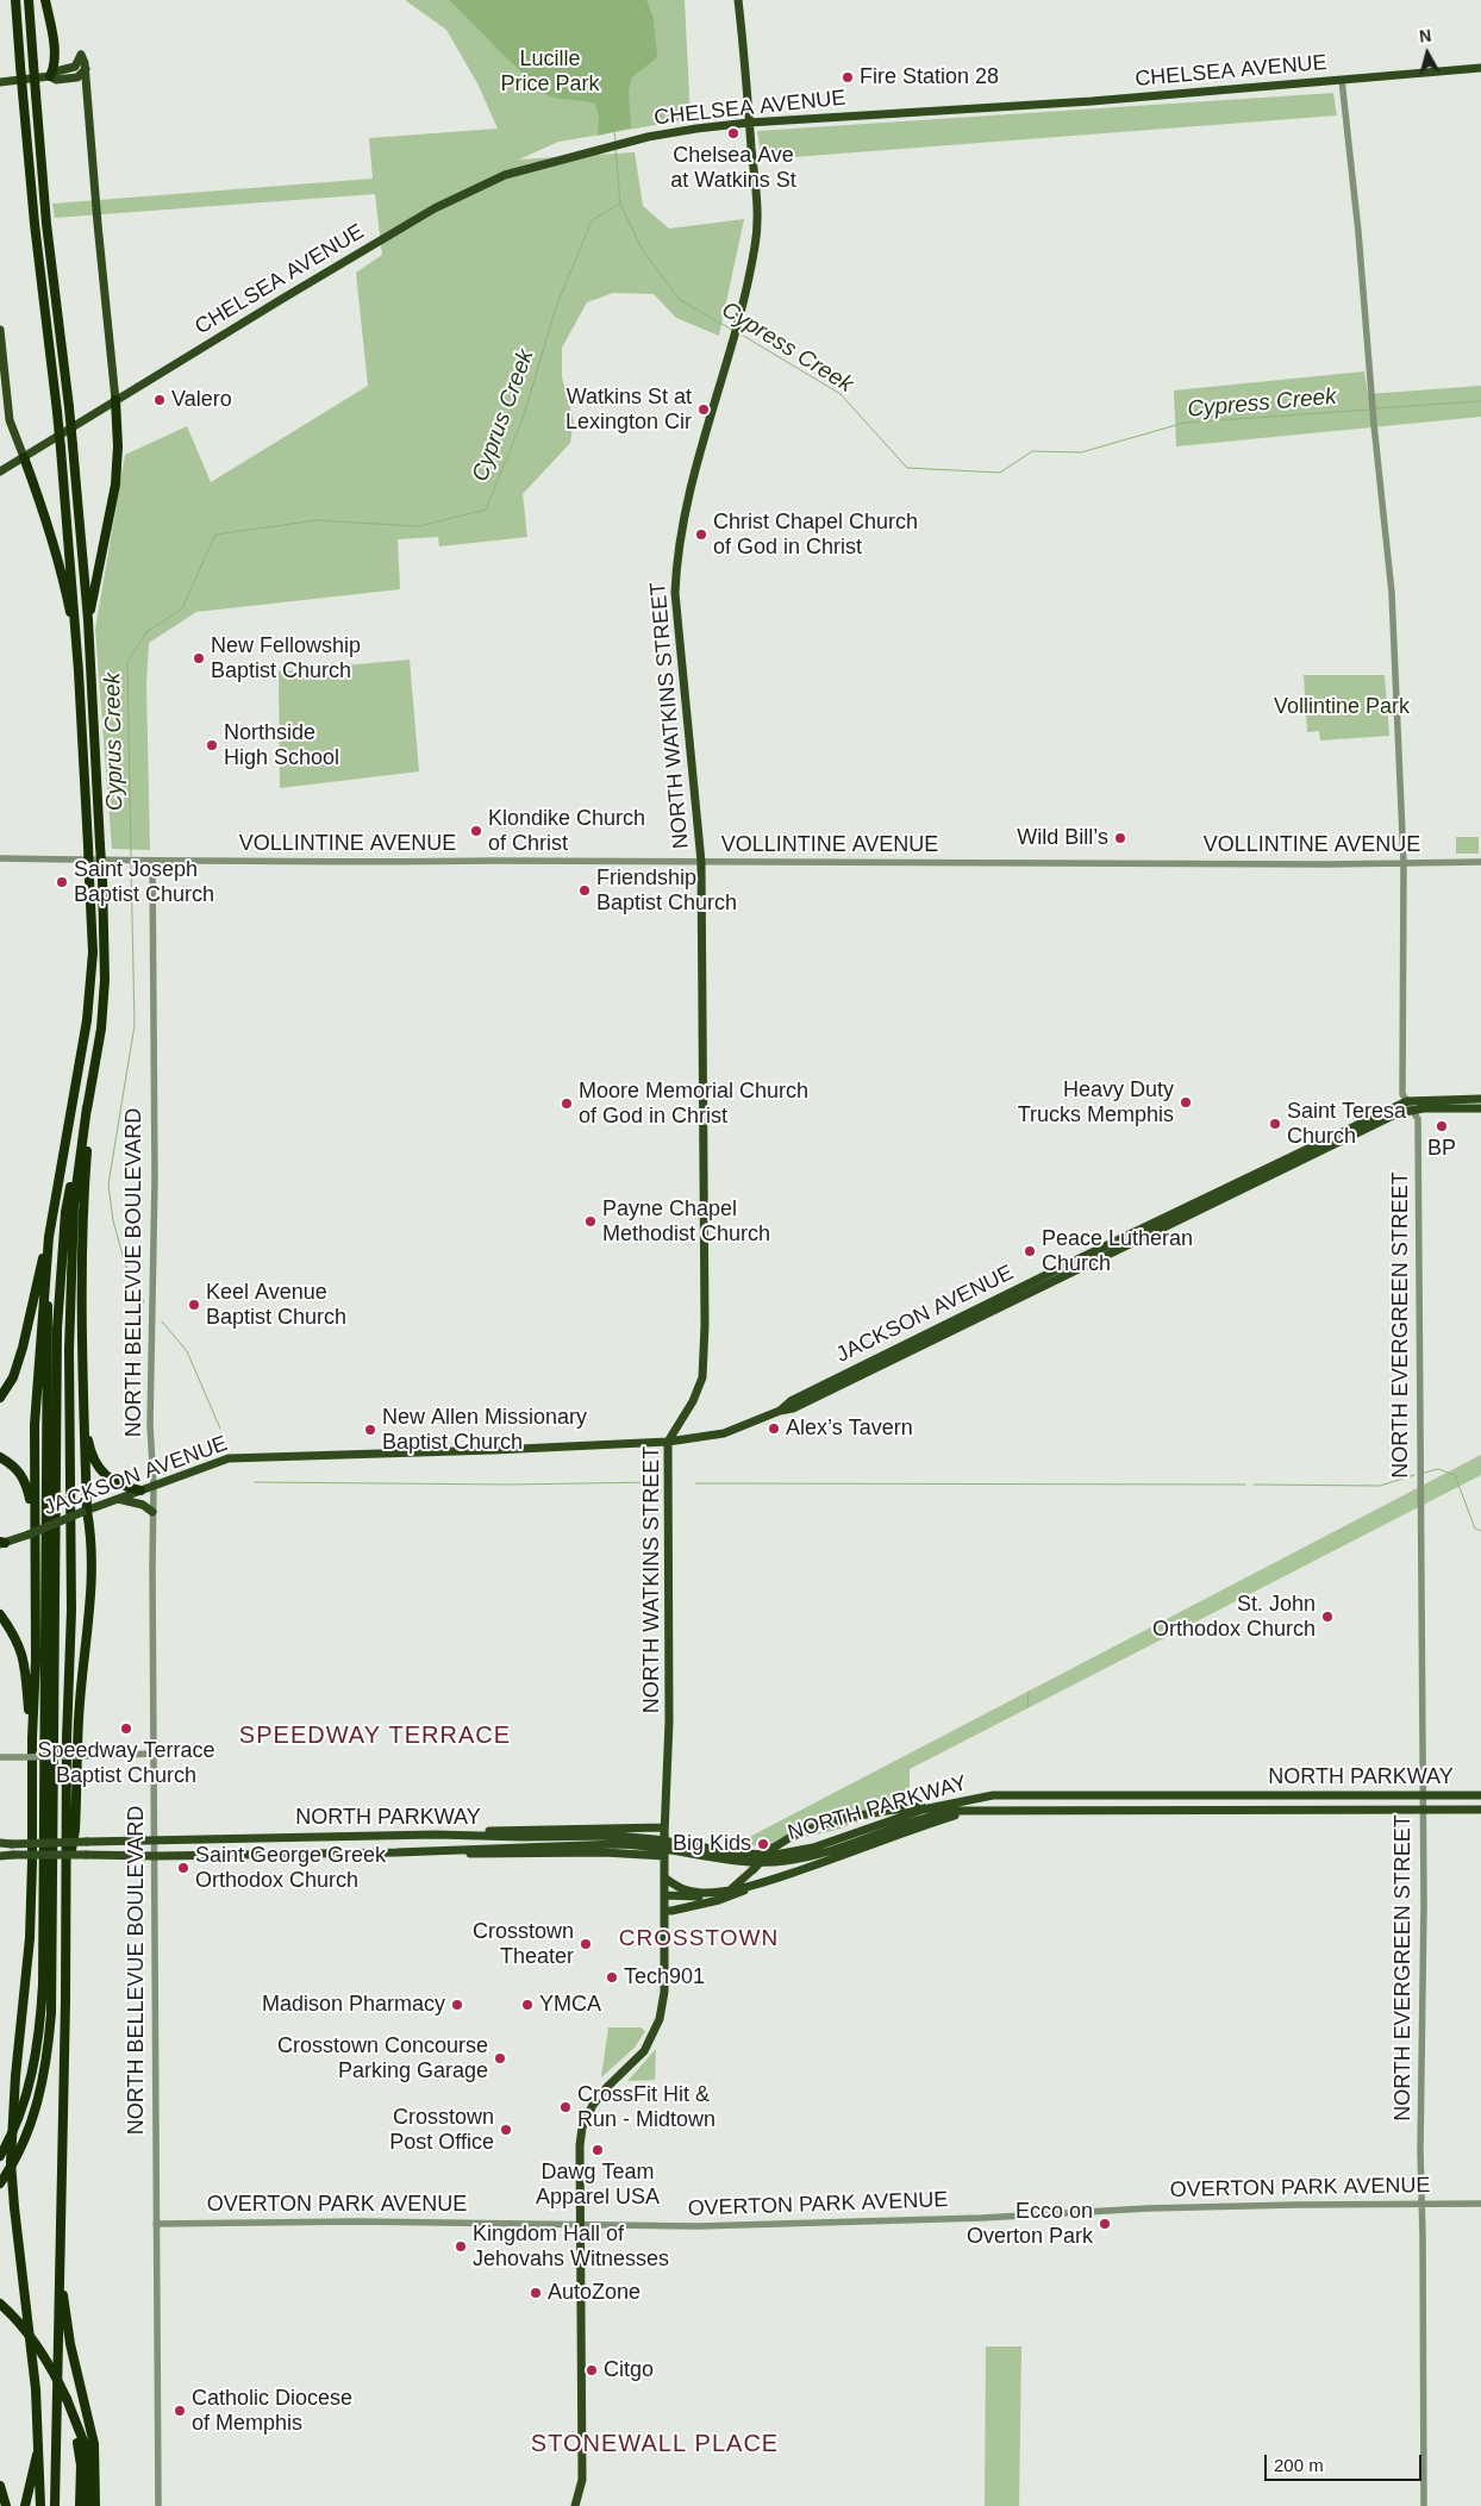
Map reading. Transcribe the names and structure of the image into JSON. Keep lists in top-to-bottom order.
{
  "streets": {
    "main road": [
      "CHELSEA AVENUE",
      "NORTH WATKINS STREET",
      "JACKSON AVENUE",
      "NORTH PARKWAY"
    ],
    "street": [
      "VOLLINTINE AVENUE",
      "NORTH BELLEVUE BOULEVARD",
      "NORTH EVERGREEN STREET",
      "OVERTON PARK AVENUE"
    ]
  },
  "crossings": [
    ["CHELSEA AVENUE", "NORTH WATKINS STREET"],
    ["CHELSEA AVENUE", "NORTH EVERGREEN STREET"],
    ["NORTH WATKINS STREET", "VOLLINTINE AVENUE"],
    ["NORTH WATKINS STREET", "JACKSON AVENUE"],
    ["NORTH WATKINS STREET", "OVERTON PARK AVENUE"],
    ["VOLLINTINE AVENUE", "NORTH BELLEVUE BOULEVARD"],
    ["VOLLINTINE AVENUE", "NORTH EVERGREEN STREET"],
    ["NORTH BELLEVUE BOULEVARD", "JACKSON AVENUE"],
    ["NORTH BELLEVUE BOULEVARD", "NORTH PARKWAY"],
    ["NORTH BELLEVUE BOULEVARD", "OVERTON PARK AVENUE"],
    ["JACKSON AVENUE", "NORTH EVERGREEN STREET"],
    ["NORTH EVERGREEN STREET", "NORTH PARKWAY"],
    ["NORTH EVERGREEN STREET", "OVERTON PARK AVENUE"]
  ],
  "districts": ["SPEEDWAY TERRACE", "CROSSTOWN", "STONEWALL PLACE"],
  "water": ["Cypress Creek", "Cyprus Creek"],
  "parks": ["Lucille Price Park", "Vollintine Park"],
  "places": [
    "Fire Station 28",
    "Chelsea Ave at Watkins St",
    "Valero",
    "Watkins St at Lexington Cir",
    "Christ Chapel Church of God in Christ",
    "New Fellowship Baptist Church",
    "Northside High School",
    "Klondike Church of Christ",
    "Wild Bill’s",
    "Saint Joseph Baptist Church",
    "Friendship Baptist Church",
    "Heavy Duty Trucks Memphis",
    "Moore Memorial Church of God in Christ",
    "Saint Teresa Church",
    "BP",
    "Payne Chapel Methodist Church",
    "Peace Lutheran Church",
    "Keel Avenue Baptist Church",
    "Alex’s Tavern",
    "New Allen Missionary Baptist Church",
    "St. John Orthodox Church",
    "Speedway Terrace Baptist Church",
    "Big Kids",
    "Saint George Greek Orthodox Church",
    "Crosstown Theater",
    "Tech901",
    "Madison Pharmacy",
    "YMCA",
    "Crosstown Concourse Parking Garage",
    "CrossFit Hit & Run - Midtown",
    "Crosstown Post Office",
    "Dawg Team Apparel USA",
    "Ecco on Overton Park",
    "Kingdom Hall of Jehovahs Witnesses",
    "AutoZone",
    "Citgo",
    "Catholic Diocese of Memphis"
  ],
  "scale_bar": "200 m",
  "north": "top"
}
